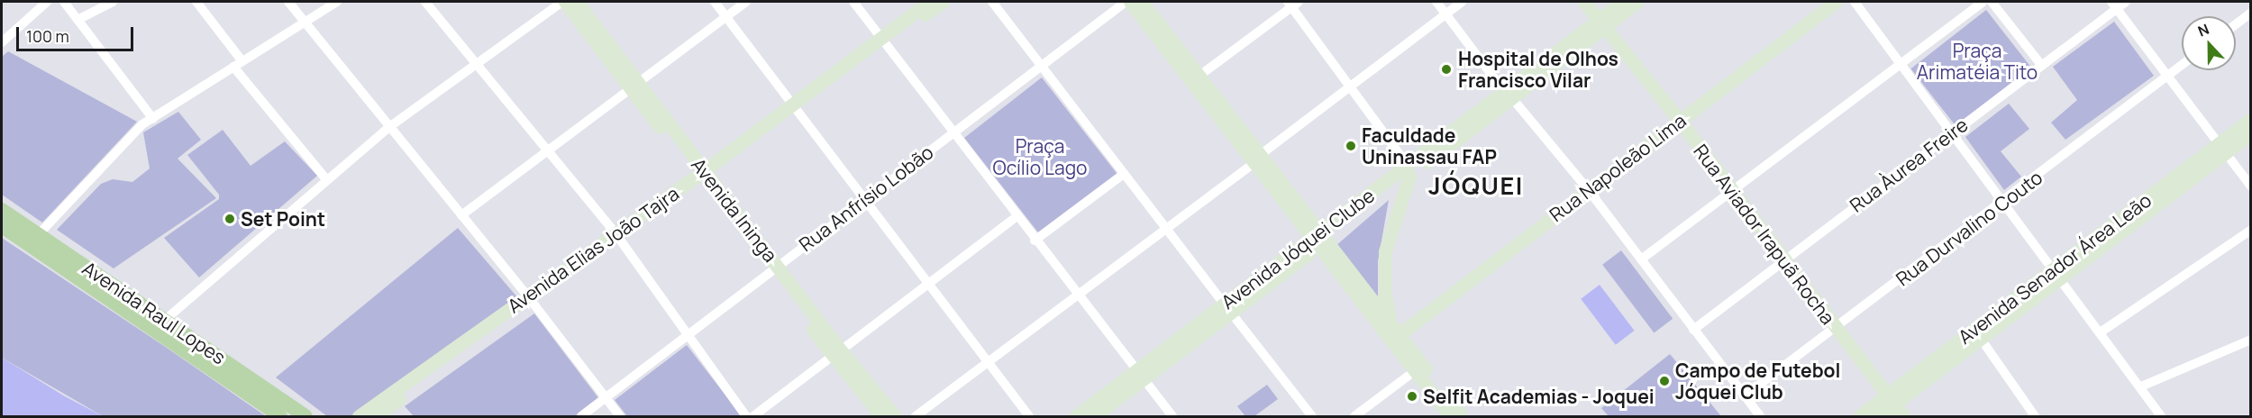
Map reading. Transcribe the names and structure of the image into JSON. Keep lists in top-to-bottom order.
{
  "streets": {
    "main road": ["Avenida Raul Lopes"],
    "street": [
      "Rua Àurea Freire",
      "Rua Napoleão Lima",
      "Rua Anfrísio Lobão",
      "Avenida Ininga",
      "Rua Durvalino Couto",
      "Rua Aviador Irapuã Rocha",
      "Avenida Jóquei Clube",
      "Avenida Elias João Tajra",
      "Avenida Senador Área Leão"
    ]
  },
  "crossings": [
    ["Rua Àurea Freire", "Rua Aviador Irapuã Rocha"],
    ["Rua Napoleão Lima", "Rua Aviador Irapuã Rocha"],
    ["Rua Anfrísio Lobão", "Avenida Ininga"],
    ["Avenida Ininga", "Avenida Elias João Tajra"],
    ["Rua Durvalino Couto", "Rua Aviador Irapuã Rocha"],
    ["Rua Aviador Irapuã Rocha", "Avenida Jóquei Clube"],
    ["Rua Aviador Irapuã Rocha", "Avenida Senador Área Leão"]
  ],
  "districts": ["JÓQUEI"],
  "parks": ["Praça Arimatéia Tito", "Praça Ocílio Lago"],
  "places": [
    "Hospital de Olhos Francisco Vilar",
    "Faculdade Uninassau FAP",
    "Set Point",
    "Campo de Futebol Jóquei Club",
    "Selfit Academias - Joquei"
  ],
  "scale_bar": "100 m",
  "north": "top"
}
